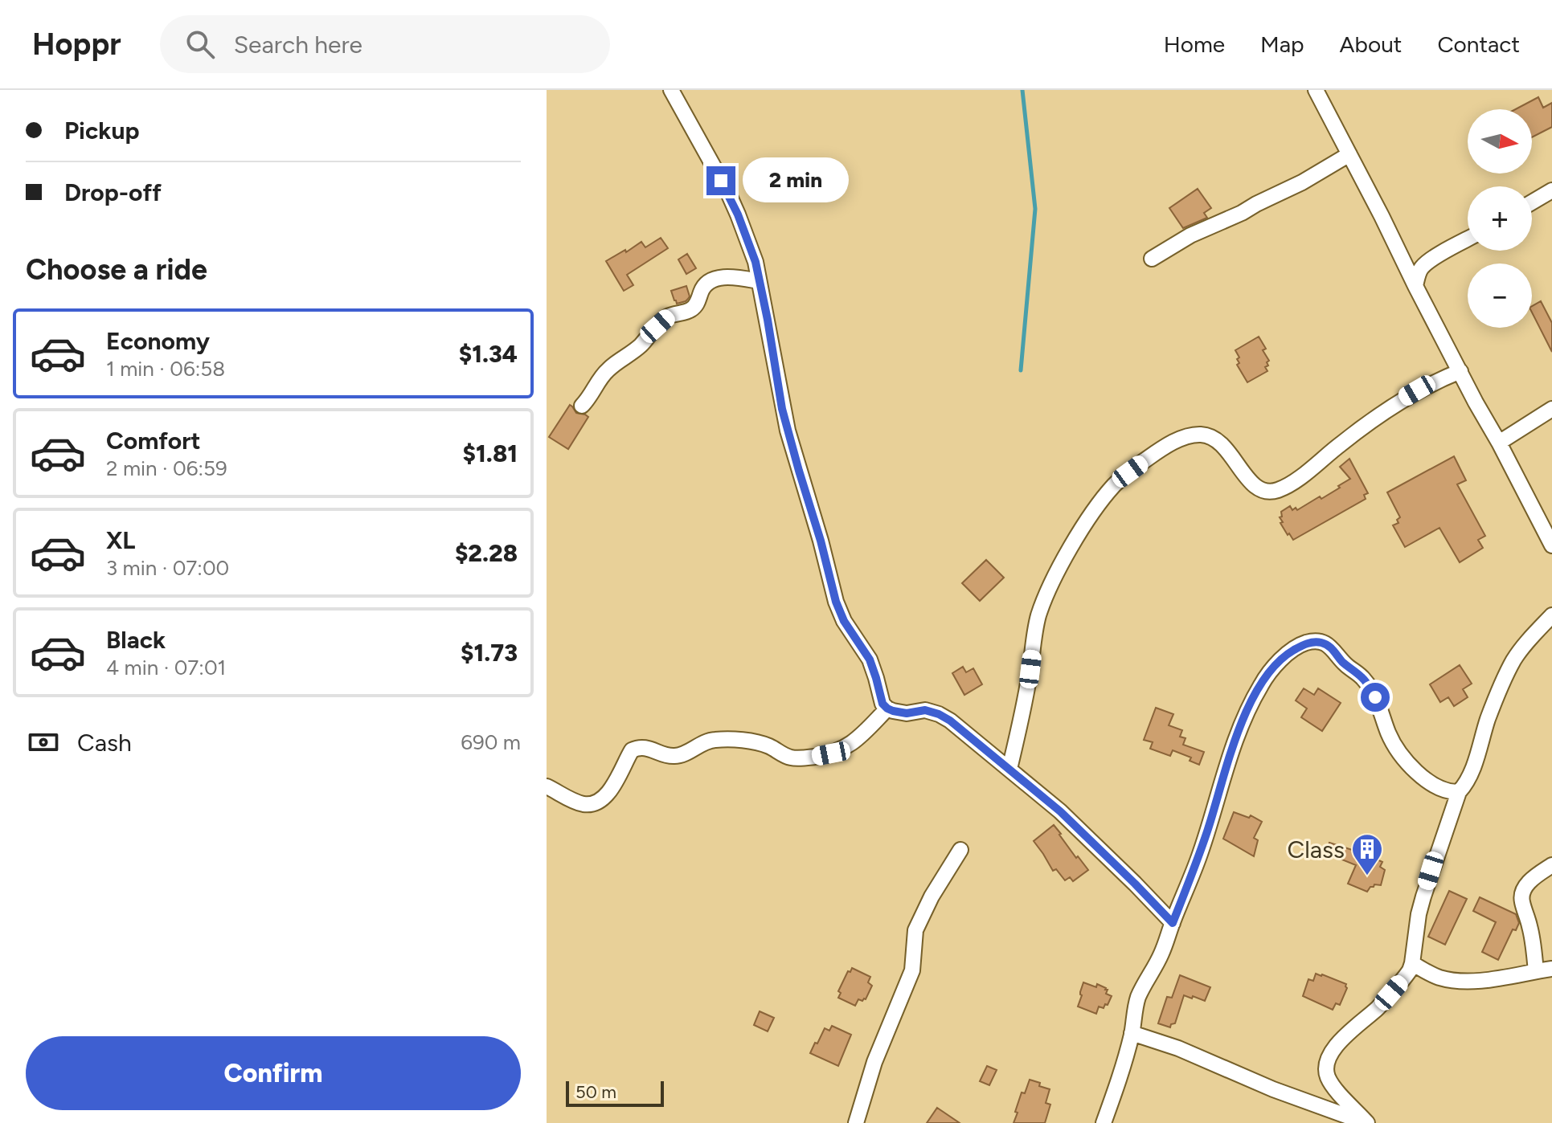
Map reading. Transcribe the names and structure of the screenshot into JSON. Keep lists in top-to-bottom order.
{
  "places": {
    "building": ["Class"]
  },
  "scale_bar": "50 m",
  "north": "right",
  "page": {
    "header": "Hoppr",
    "search": "Search here",
    "nav": [
      "Home",
      "Map",
      "About",
      "Contact"
    ],
    "banner": ["Pickup", "Drop-off"],
    "map_buttons": ["+", "−"],
    "bubble": "2 min",
    "heading": "Choose a ride",
    "list": [
      {
        "name": "Economy",
        "note": "1 min · 06:58",
        "value": "$1.34"
      },
      {
        "name": "Comfort",
        "note": "2 min · 06:59",
        "value": "$1.81"
      },
      {
        "name": "XL",
        "note": "3 min · 07:00",
        "value": "$2.28"
      },
      {
        "name": "Black",
        "note": "4 min · 07:01",
        "value": "$1.73"
      }
    ],
    "pay": ["Cash", "690 m"],
    "buttons": "Confirm",
    "scale": "50 m"
  }
}
